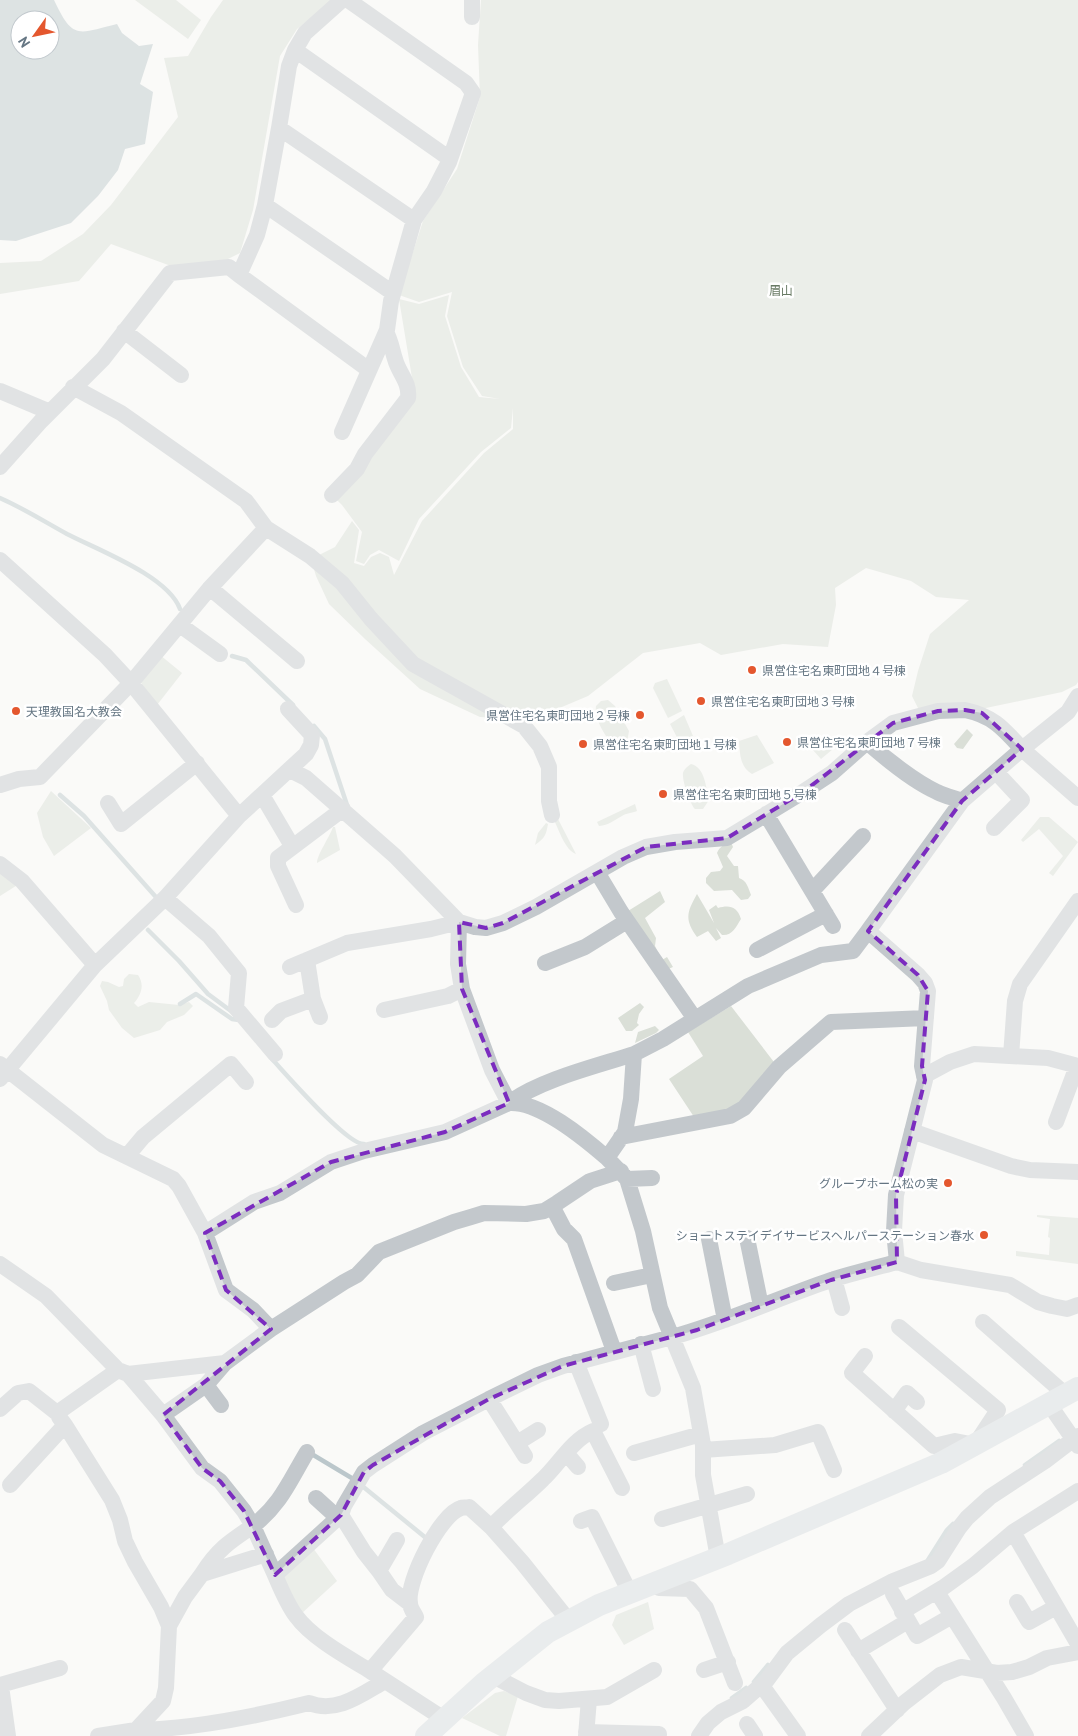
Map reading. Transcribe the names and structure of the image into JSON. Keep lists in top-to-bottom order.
{
  "parks": ["眉山"],
  "places": [
    "県営住宅名東町団地４号棟",
    "県営住宅名東町団地３号棟",
    "天理教国名大教会",
    "県営住宅名東町団地２号棟",
    "県営住宅名東町団地７号棟",
    "県営住宅名東町団地１号棟",
    "県営住宅名東町団地５号棟",
    "グループホーム松の実",
    "ショートステイデイサービスヘルパーステーション春水"
  ],
  "north": "bottom left"
}
